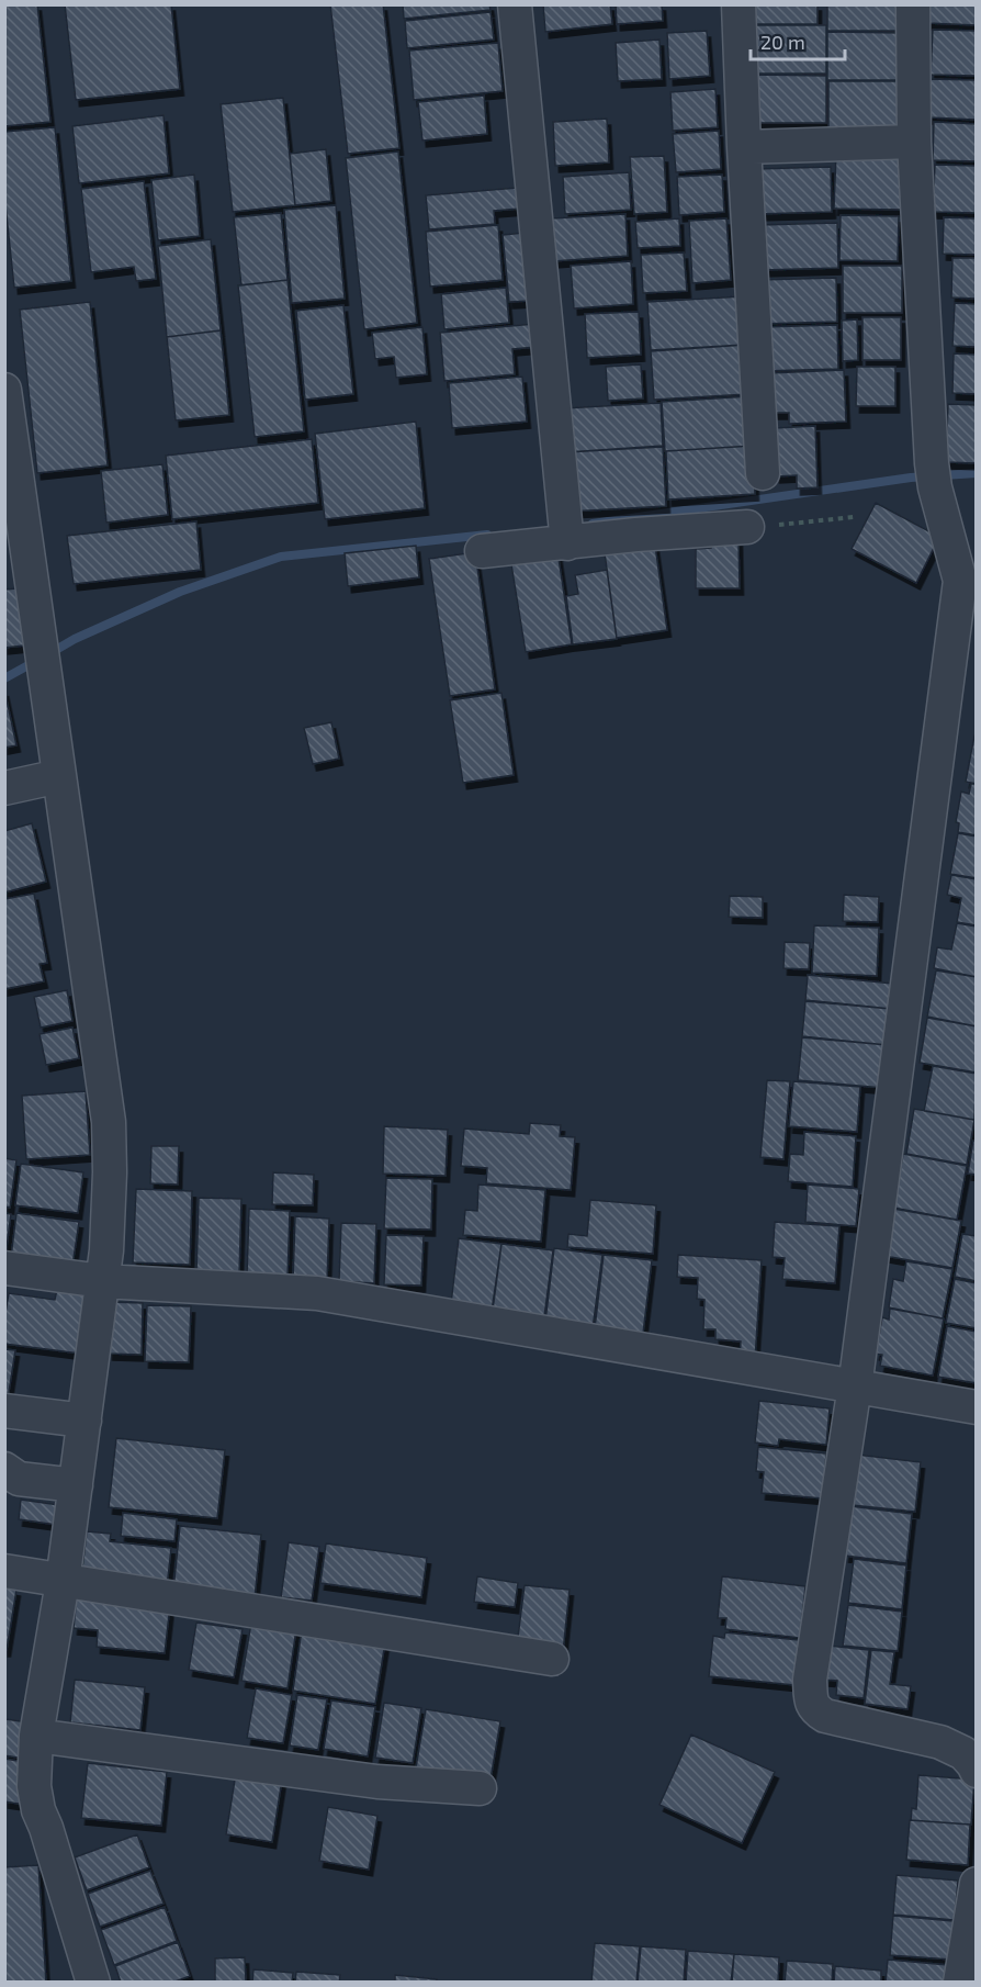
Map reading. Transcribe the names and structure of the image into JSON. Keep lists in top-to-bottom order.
{
  "scale_bar": "20 m"
}
